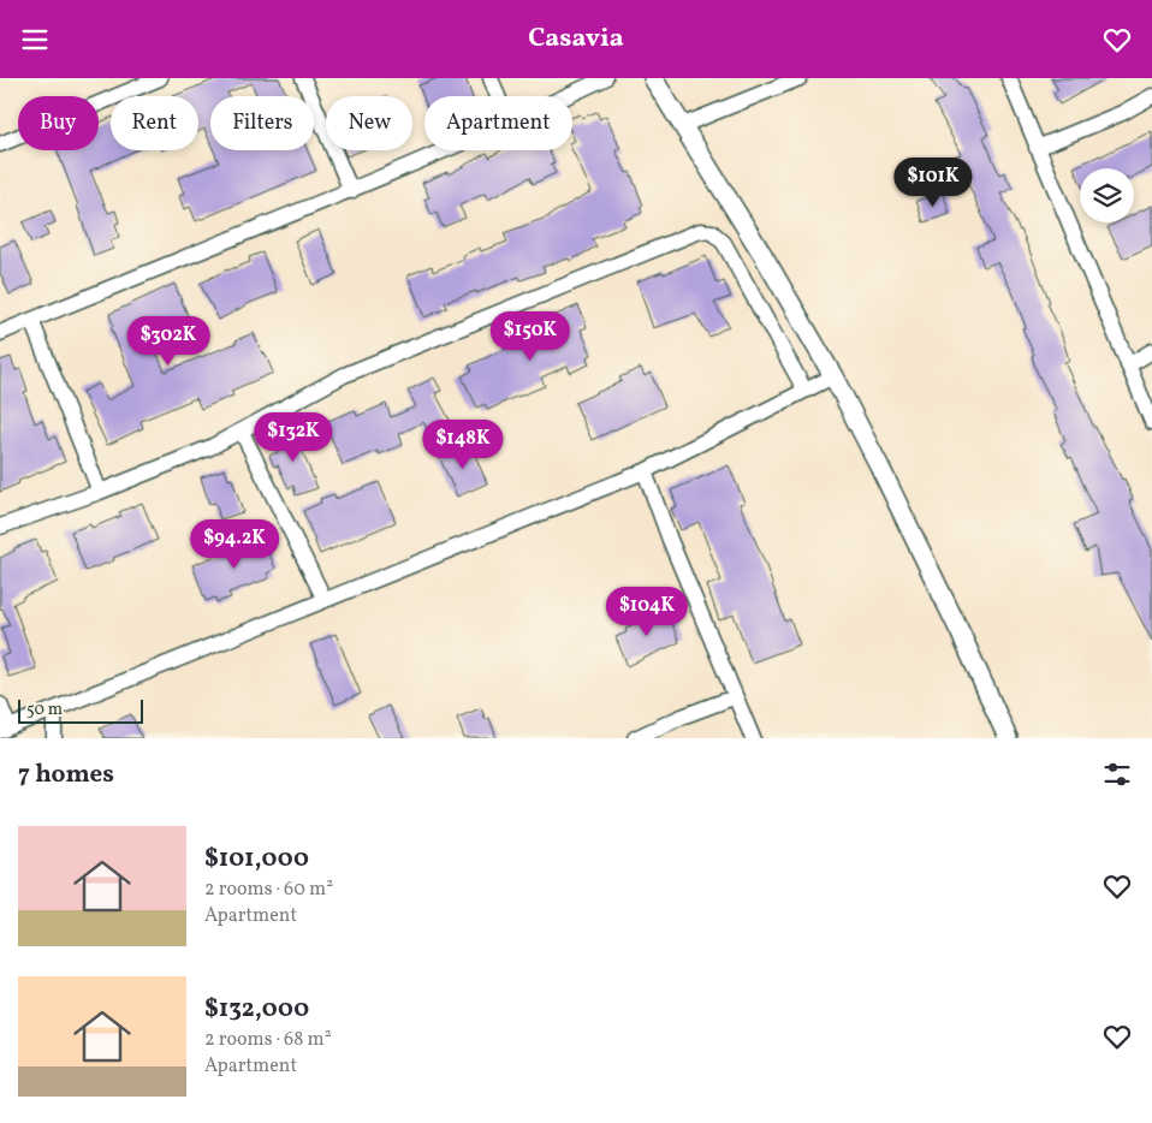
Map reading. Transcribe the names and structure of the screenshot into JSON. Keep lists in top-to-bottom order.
{
  "scale_bar": "50 m",
  "page": {
    "header": "Casavia",
    "chip": [
      "Buy",
      "Rent",
      "Filters",
      "New",
      "Apartment"
    ],
    "price": [
      "$101K",
      "$150K",
      "$302K",
      "$132K",
      "$148K",
      "$94.2K",
      "$104K"
    ],
    "scale": "50 m",
    "heading": "7 homes",
    "list": [
      {
        "name": "$101,000",
        "note": "2 rooms · 60 m² · Apartment"
      },
      {
        "name": "$132,000",
        "note": "2 rooms · 68 m² · Apartment"
      }
    ]
  }
}
